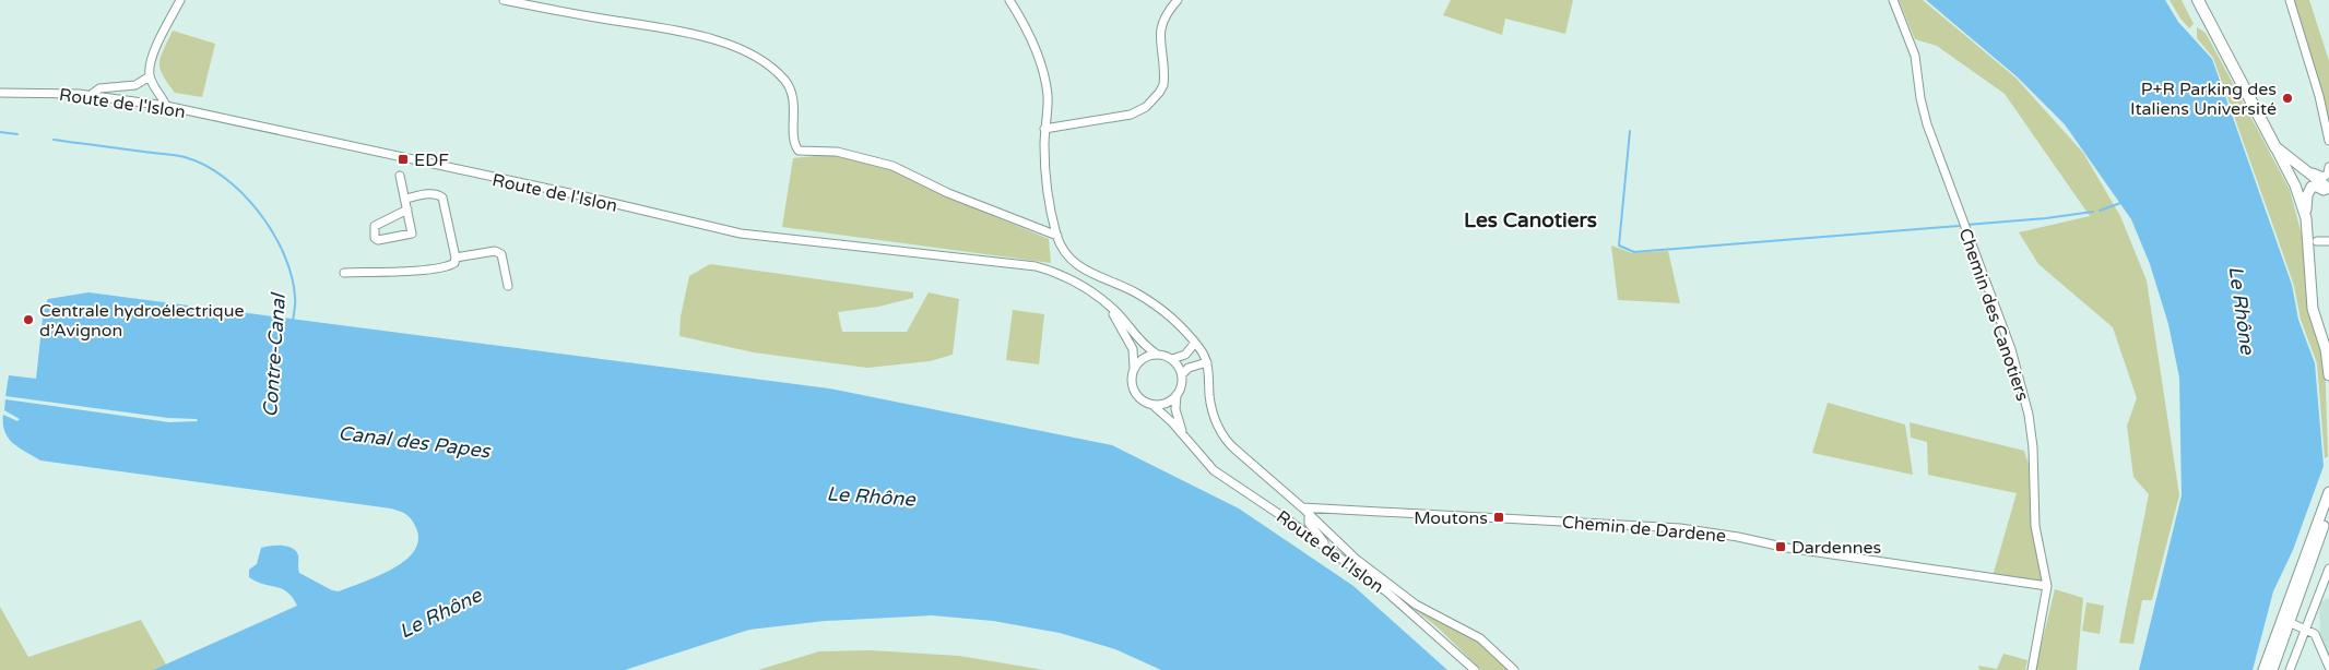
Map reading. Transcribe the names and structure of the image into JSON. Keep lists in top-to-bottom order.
{
  "streets": {
    "street": ["Route de l'Islon", "Chemin des Canotiers", "Chemin de Dardene"]
  },
  "crossings": [
    ["Chemin des Canotiers", "Chemin de Dardene"]
  ],
  "districts": ["Les Canotiers"],
  "water": ["Le Rhône", "Contre-Canal", "Canal des Papes"],
  "places": {
    "other": ["P+R Parking des Italiens Université", "Centrale hydroélectrique d’Avignon"],
    "transit": ["EDF", "Moutons", "Dardennes"]
  }
}
